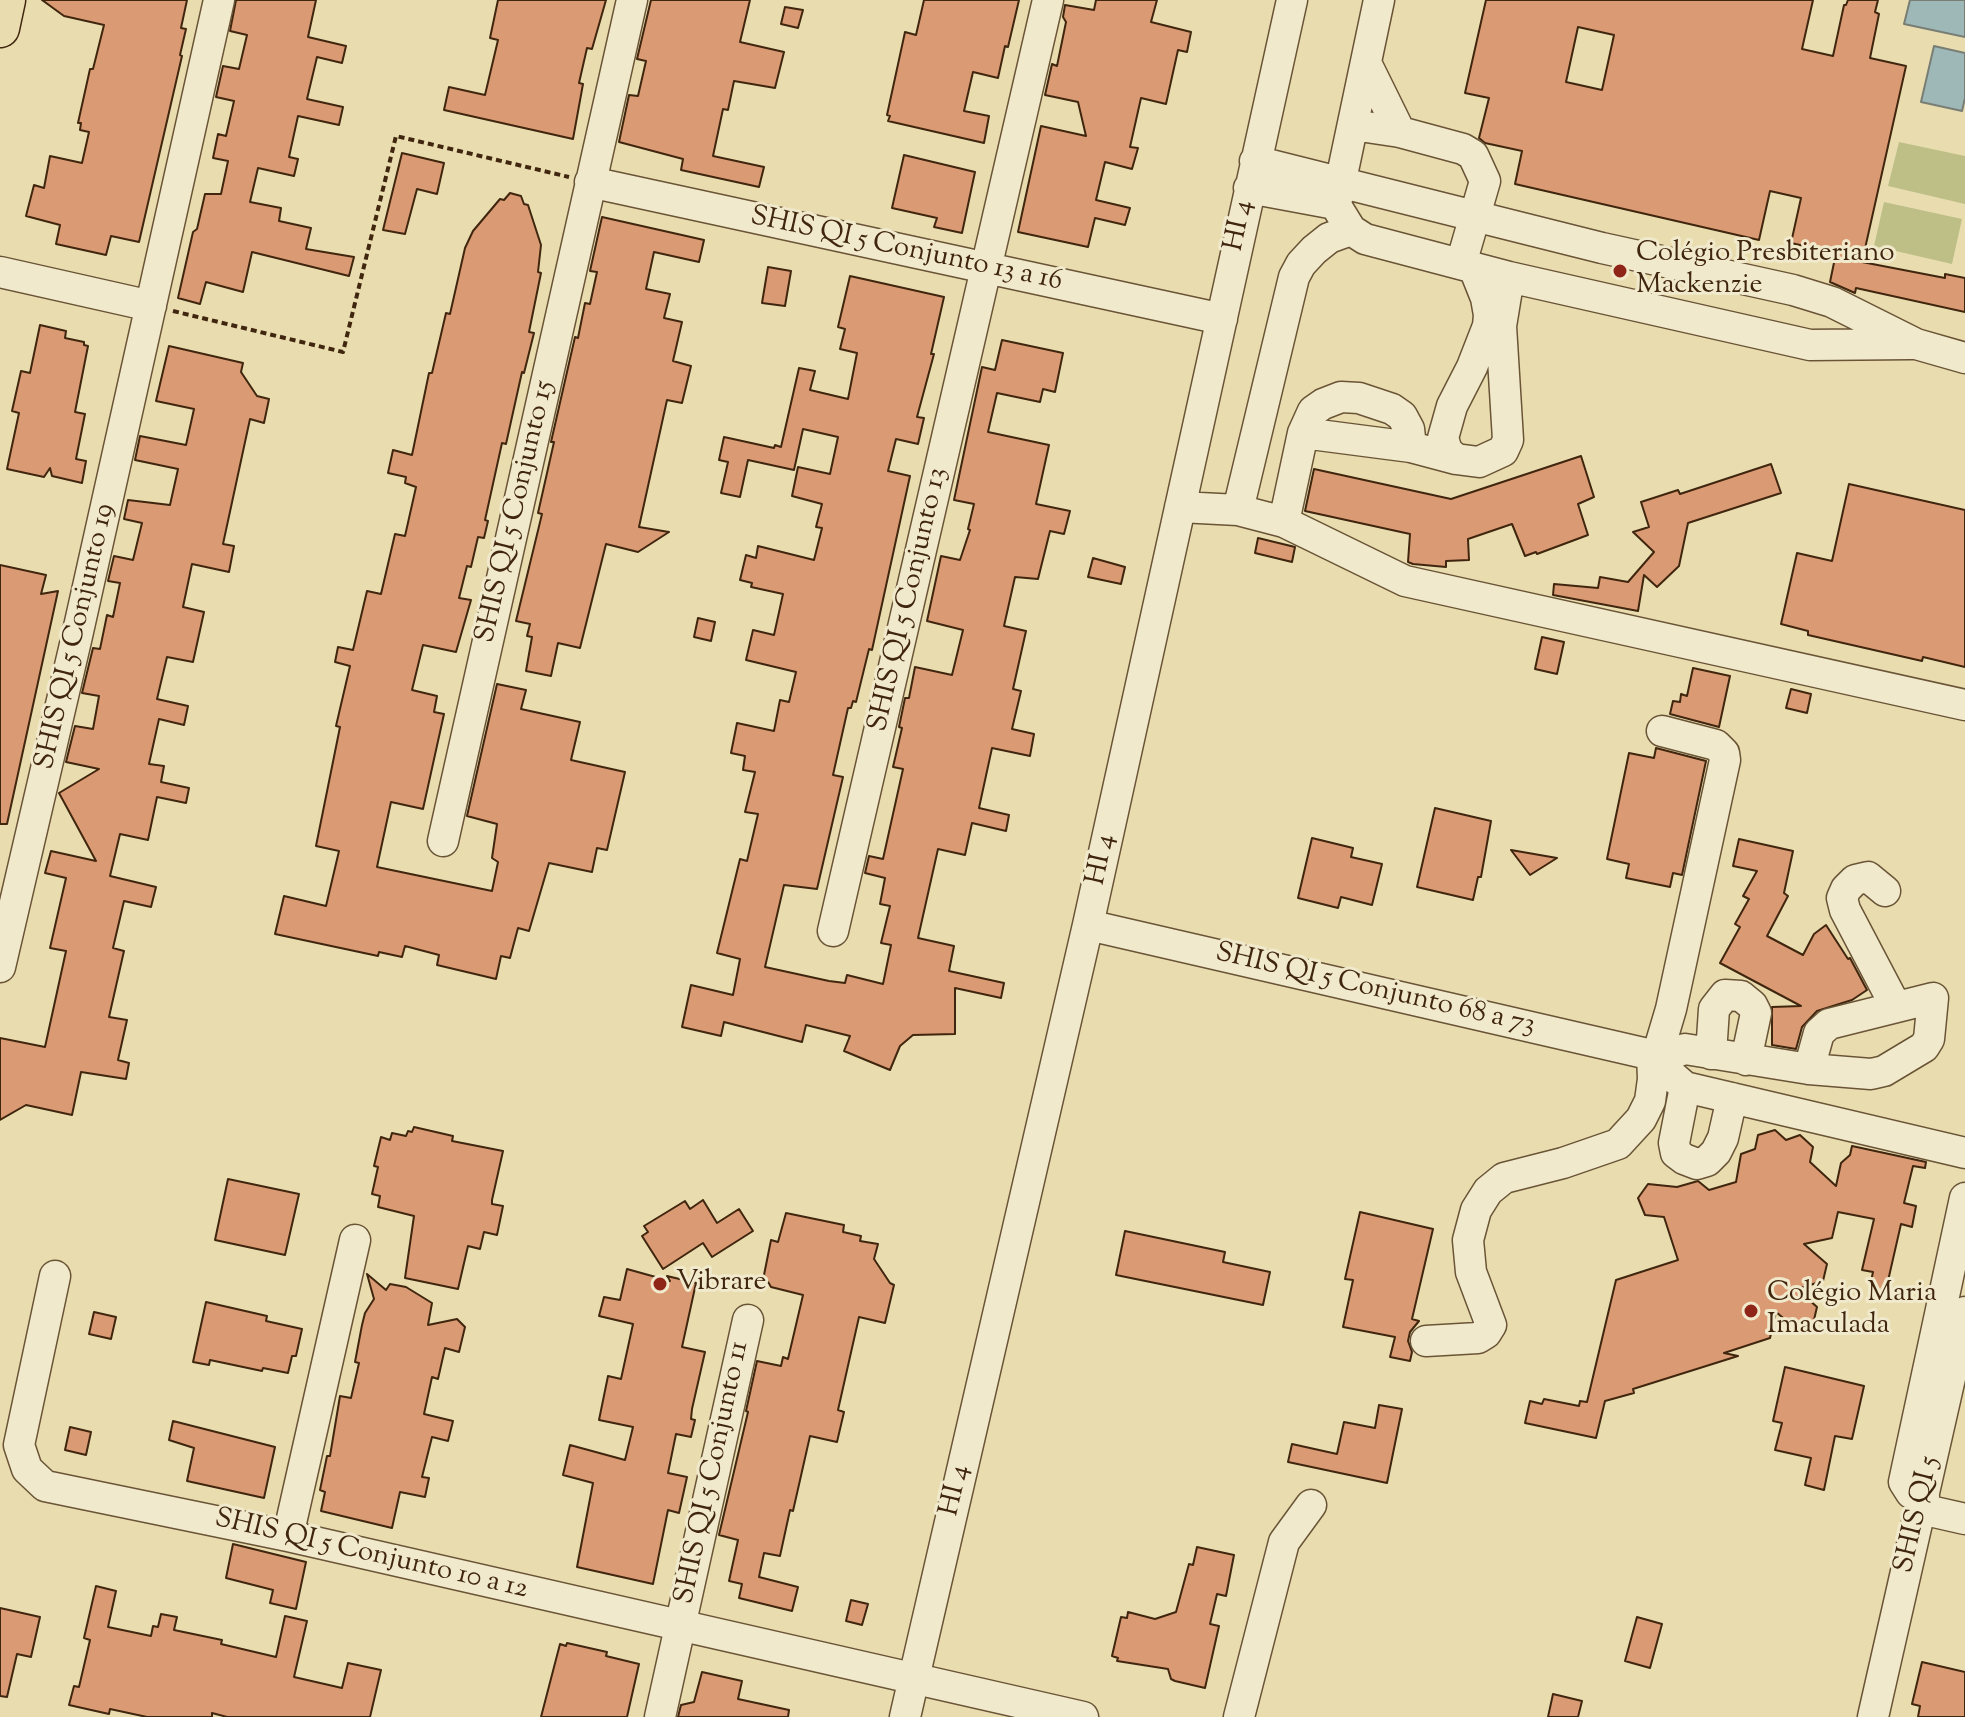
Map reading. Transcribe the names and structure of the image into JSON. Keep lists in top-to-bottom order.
{
  "streets": {
    "street": [
      "HI 4",
      "SHIS QI 5 Conjunto 13 a 16",
      "SHIS QI 5 Conjunto 15",
      "SHIS QI 5 Conjunto 13",
      "SHIS QI 5 Conjunto 19",
      "SHIS QI 5 Conjunto 68 a 73",
      "SHIS QI 5 Conjunto 11",
      "SHIS QI 5",
      "SHIS QI 5 Conjunto 10 a 12"
    ]
  },
  "crossings": [
    ["HI 4", "SHIS QI 5 Conjunto 13 a 16"],
    ["HI 4", "SHIS QI 5 Conjunto 68 a 73"],
    ["HI 4", "SHIS QI 5 Conjunto 10 a 12"],
    ["SHIS QI 5 Conjunto 13 a 16", "SHIS QI 5 Conjunto 15"],
    ["SHIS QI 5 Conjunto 13 a 16", "SHIS QI 5 Conjunto 13"],
    ["SHIS QI 5 Conjunto 11", "SHIS QI 5 Conjunto 10 a 12"]
  ],
  "places": ["Colégio Presbiteriano Mackenzie", "Vibrare", "Colégio Maria Imaculada"]
}
